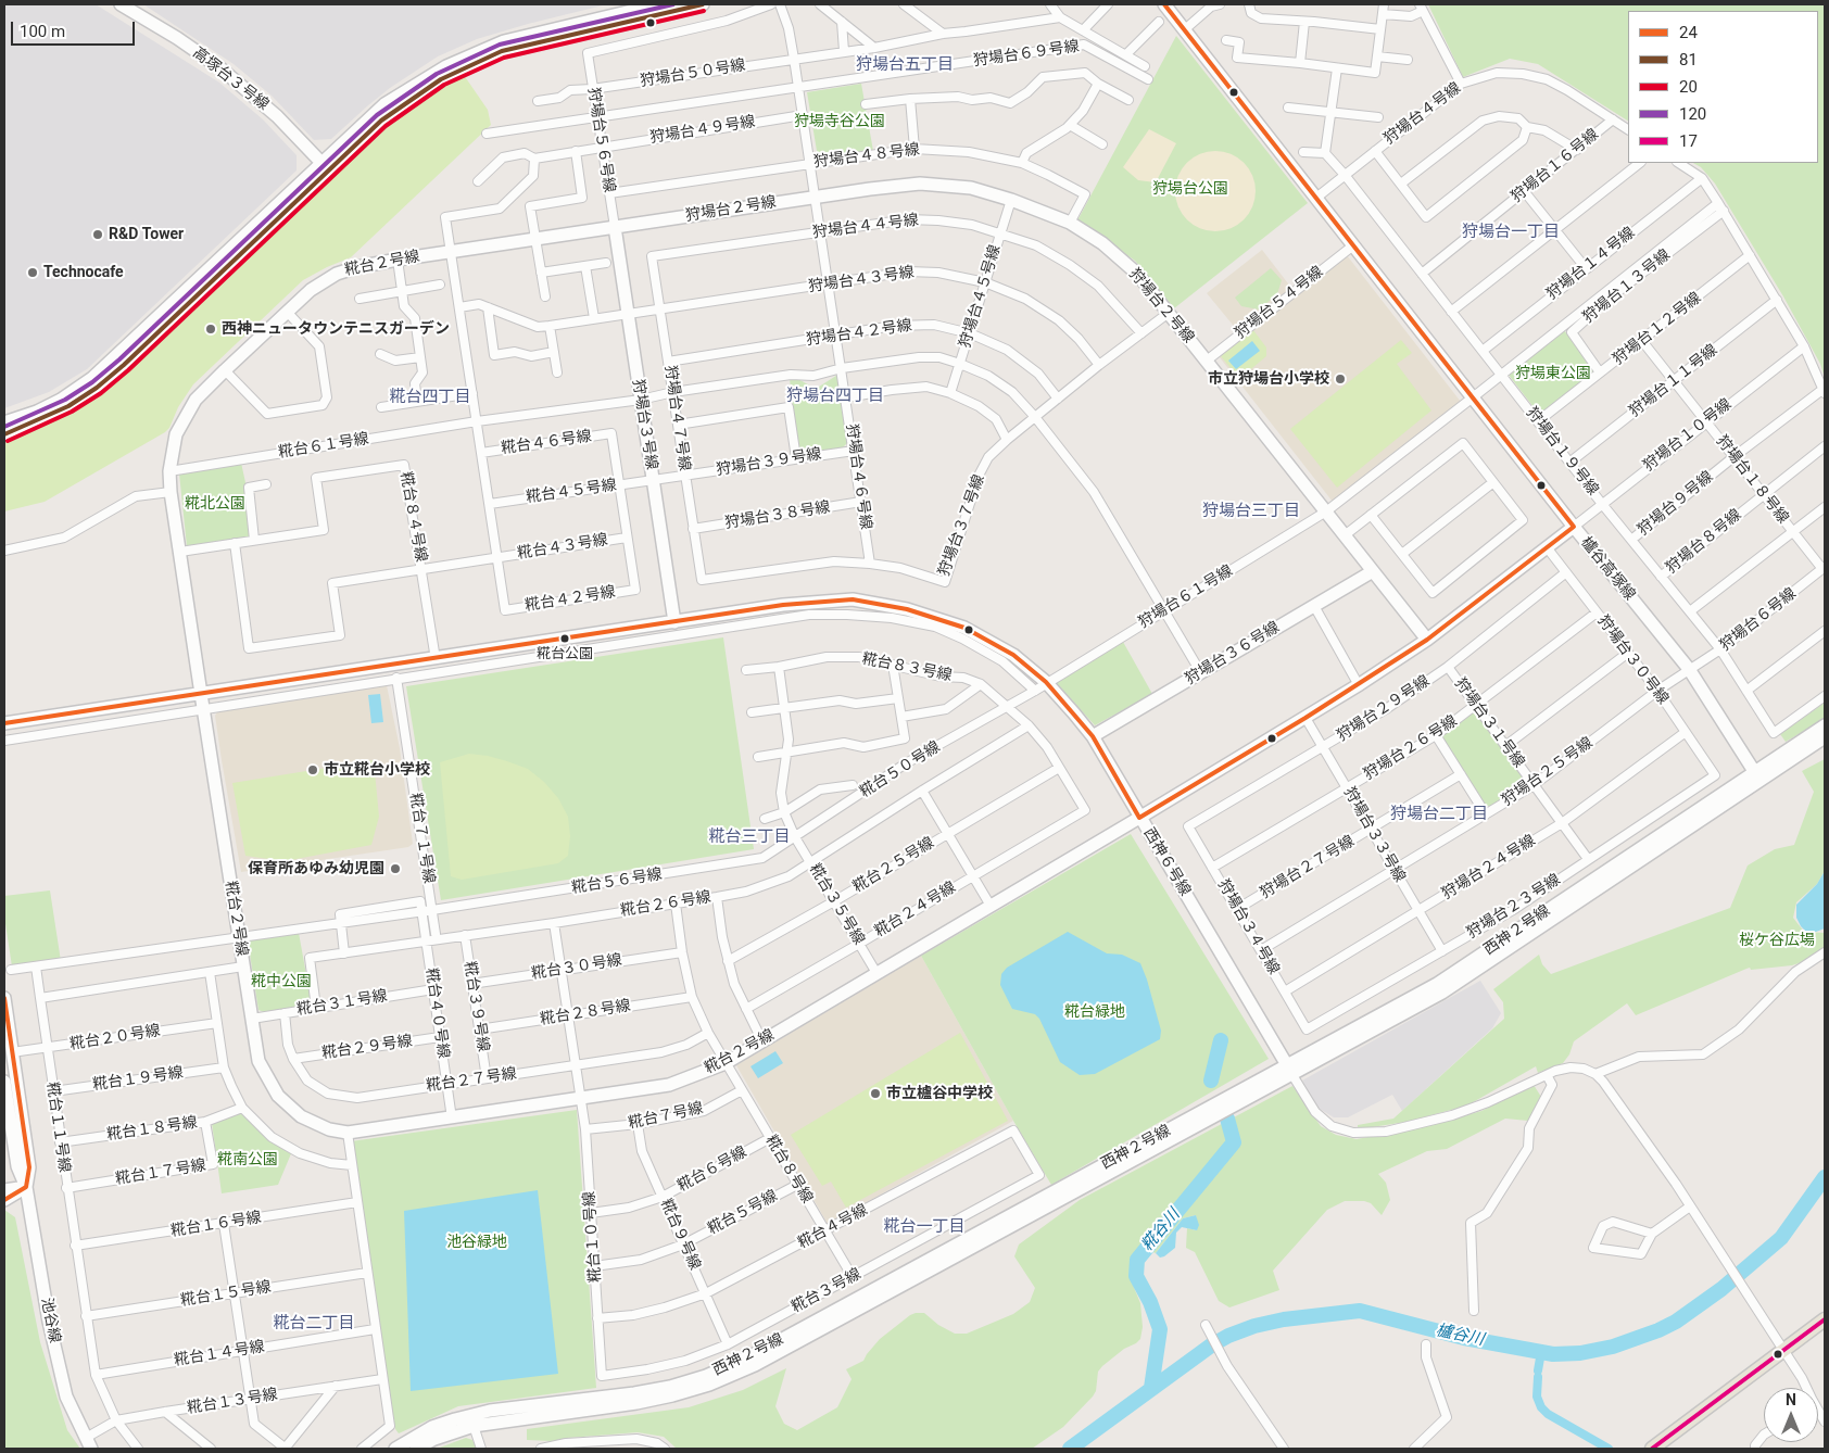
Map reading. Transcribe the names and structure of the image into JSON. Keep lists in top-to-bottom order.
{
  "streets": {
    "street": [
      "狩場台６９号線",
      "狩場台５０号線",
      "高塚台３号線",
      "狩場台４号線",
      "狩場台４９号線",
      "狩場台５６号線",
      "狩場台４８号線",
      "狩場台１６号線",
      "狩場台２号線",
      "狩場台４４号線",
      "糀台２号線",
      "狩場台１４号線",
      "狩場台４３号線",
      "狩場台１３号線",
      "狩場台４５号線",
      "狩場台５４号線",
      "狩場台１２号線",
      "狩場台４２号線",
      "狩場台１１号線",
      "狩場台４７号線",
      "狩場台３号線",
      "狩場台１０号線",
      "糀台４６号線",
      "糀台６１号線",
      "狩場台１９号線",
      "狩場台３９号線",
      "狩場台４６号線",
      "狩場台１８号線",
      "糀台４５号線",
      "狩場台９号線",
      "狩場台３８号線",
      "糀台８４号線",
      "狩場台３７号線",
      "狩場台８号線",
      "糀台４３号線",
      "櫨谷高塚線",
      "狩場台６１号線",
      "糀台４２号線",
      "狩場台６号線",
      "狩場台３６号線",
      "狩場台３０号線",
      "糀台８３号線",
      "狩場台２９号線",
      "狩場台３１号線",
      "狩場台２６号線",
      "糀台５０号線",
      "狩場台２５号線",
      "狩場台３３号線",
      "糀台７１号線",
      "西神６号線",
      "糀台２５号線",
      "狩場台２７号線",
      "狩場台２４号線",
      "糀台５６号線",
      "糀台２６号線",
      "糀台３５号線",
      "狩場台２３号線",
      "糀台２４号線",
      "狩場台３４号線",
      "西神２号線",
      "糀台３０号線",
      "糀台３１号線",
      "糀台３９号線",
      "糀台４０号線",
      "糀台２８号線",
      "糀台２０号線",
      "糀台２９号線",
      "糀台１９号線",
      "糀台２７号線",
      "糀台７号線",
      "糀台１１号線",
      "糀台１８号線",
      "糀台６号線",
      "糀台８号線",
      "糀台１７号線",
      "糀台５号線",
      "糀台１６号線",
      "糀台４号線",
      "糀台９号線",
      "糀台１０号線",
      "糀台３号線",
      "糀台１５号線",
      "池谷線",
      "糀台１４号線",
      "糀台１３号線"
    ]
  },
  "crossings": [
    ["狩場台６９号線", "狩場台５６号線"],
    ["狩場台６９号線", "狩場台４６号線"],
    ["狩場台５０号線", "狩場台５６号線"],
    ["狩場台５０号線", "狩場台４６号線"],
    ["狩場台４号線", "狩場台１６号線"],
    ["狩場台４号線", "狩場台１９号線"],
    ["狩場台４号線", "櫨谷高塚線"],
    ["狩場台４９号線", "狩場台５６号線"],
    ["狩場台４９号線", "狩場台４６号線"],
    ["狩場台５６号線", "狩場台４８号線"],
    ["狩場台５６号線", "狩場台２号線"],
    ["狩場台５６号線", "糀台２号線"],
    ["狩場台５６号線", "狩場台３号線"],
    ["狩場台４８号線", "狩場台２号線"],
    ["狩場台４８号線", "狩場台４６号線"],
    ["狩場台１６号線", "狩場台１９号線"],
    ["狩場台２号線", "糀台２号線"],
    ["狩場台２号線", "狩場台４５号線"],
    ["狩場台２号線", "狩場台５４号線"],
    ["狩場台２号線", "狩場台３号線"],
    ["狩場台２号線", "狩場台４６号線"],
    ["狩場台２号線", "狩場台３７号線"],
    ["狩場台２号線", "狩場台６１号線"],
    ["狩場台２号線", "狩場台３６号線"],
    ["狩場台４４号線", "狩場台４５号線"],
    ["狩場台４４号線", "狩場台４７号線"],
    ["狩場台４４号線", "狩場台４６号線"],
    ["狩場台４４号線", "狩場台３７号線"],
    ["糀台２号線", "狩場台３号線"],
    ["糀台２号線", "狩場台１０号線"],
    ["糀台２号線", "糀台６１号線"],
    ["糀台２号線", "糀台８４号線"],
    ["糀台２号線", "櫨谷高塚線"],
    ["糀台２号線", "狩場台３０号線"],
    ["糀台２号線", "狩場台３３号線"],
    ["糀台２号線", "西神６号線"],
    ["糀台２号線", "糀台３５号線"],
    ["糀台２号線", "糀台３１号線"],
    ["糀台２号線", "糀台４０号線"],
    ["糀台２号線", "糀台８号線"],
    ["糀台２号線", "糀台１０号線"],
    ["狩場台１４号線", "狩場台１９号線"],
    ["狩場台４３号線", "狩場台４５号線"],
    ["狩場台４３号線", "狩場台４７号線"],
    ["狩場台４３号線", "狩場台３号線"],
    ["狩場台４３号線", "狩場台４６号線"],
    ["狩場台４３号線", "狩場台３７号線"],
    ["狩場台１３号線", "狩場台１２号線"],
    ["狩場台１３号線", "狩場台６１号線"],
    ["狩場台４５号線", "狩場台４２号線"],
    ["狩場台４５号線", "糀台６１号線"],
    ["狩場台５４号線", "櫨谷高塚線"],
    ["狩場台１２号線", "狩場台１９号線"],
    ["狩場台１２号線", "狩場台１８号線"],
    ["狩場台４２号線", "狩場台４７号線"],
    ["狩場台４２号線", "狩場台４６号線"],
    ["狩場台４２号線", "狩場台３７号線"],
    ["狩場台１１号線", "狩場台１９号線"],
    ["狩場台１１号線", "狩場台１８号線"],
    ["狩場台４７号線", "糀台６１号線"],
    ["狩場台４７号線", "狩場台３９号線"],
    ["狩場台４７号線", "狩場台３８号線"],
    ["狩場台４７号線", "狩場台３７号線"],
    ["狩場台３号線", "糀台６１号線"],
    ["狩場台３号線", "狩場台３９号線"],
    ["狩場台３号線", "糀台４５号線"],
    ["狩場台３号線", "西神６号線"],
    ["狩場台１０号線", "狩場台１９号線"],
    ["狩場台１０号線", "狩場台１８号線"],
    ["狩場台１０号線", "櫨谷高塚線"],
    ["糀台４６号線", "糀台４５号線"],
    ["糀台６１号線", "狩場台４６号線"],
    ["糀台６１号線", "狩場台３７号線"],
    ["糀台６１号線", "狩場台６１号線"],
    ["糀台６１号線", "狩場台３６号線"],
    ["狩場台１９号線", "狩場台９号線"],
    ["狩場台１９号線", "狩場台８号線"],
    ["狩場台１９号線", "狩場台６１号線"],
    ["狩場台１９号線", "狩場台６号線"],
    ["狩場台３９号線", "狩場台４６号線"],
    ["狩場台３９号線", "糀台４５号線"],
    ["狩場台４６号線", "狩場台３８号線"],
    ["狩場台４６号線", "狩場台３７号線"],
    ["狩場台１８号線", "狩場台９号線"],
    ["狩場台１８号線", "狩場台８号線"],
    ["狩場台１８号線", "狩場台６号線"],
    ["糀台８４号線", "糀台４３号線"],
    ["糀台８４号線", "西神６号線"],
    ["糀台４３号線", "糀台４２号線"],
    ["櫨谷高塚線", "狩場台６１号線"],
    ["櫨谷高塚線", "狩場台６号線"],
    ["櫨谷高塚線", "狩場台２５号線"],
    ["櫨谷高塚線", "西神２号線"],
    ["狩場台６１号線", "糀台５０号線"],
    ["狩場台６１号線", "西神６号線"],
    ["狩場台６号線", "狩場台２５号線"],
    ["狩場台３６号線", "西神６号線"],
    ["狩場台３０号線", "狩場台２９号線"],
    ["狩場台３０号線", "狩場台２６号線"],
    ["狩場台３０号線", "狩場台２５号線"],
    ["狩場台３０号線", "狩場台２４号線"],
    ["狩場台３０号線", "狩場台２３号線"],
    ["糀台８３号線", "糀台５０号線"],
    ["糀台８３号線", "糀台２５号線"],
    ["糀台８３号線", "糀台２６号線"],
    ["糀台８３号線", "糀台２４号線"],
    ["狩場台２９号線", "狩場台３１号線"],
    ["狩場台２９号線", "狩場台３３号線"],
    ["狩場台２９号線", "狩場台３４号線"],
    ["狩場台３１号線", "狩場台２６号線"],
    ["狩場台３１号線", "狩場台２５号線"],
    ["狩場台３１号線", "狩場台２４号線"],
    ["狩場台３１号線", "狩場台２３号線"],
    ["狩場台２６号線", "狩場台３３号線"],
    ["狩場台２６号線", "狩場台３４号線"],
    ["糀台５０号線", "糀台５６号線"],
    ["糀台５０号線", "糀台３５号線"],
    ["狩場台２５号線", "狩場台３３号線"],
    ["狩場台２５号線", "狩場台３４号線"],
    ["狩場台３３号線", "狩場台２７号線"],
    ["狩場台３３号線", "狩場台２４号線"],
    ["狩場台３３号線", "狩場台２３号線"],
    ["糀台７１号線", "糀台５６号線"],
    ["西神６号線", "西神２号線"],
    ["糀台２５号線", "糀台３５号線"],
    ["狩場台２７号線", "狩場台３４号線"],
    ["狩場台２４号線", "狩場台３４号線"],
    ["糀台５６号線", "糀台３５号線"],
    ["糀台５６号線", "糀台４０号線"],
    ["糀台２６号線", "糀台３５号線"],
    ["糀台２６号線", "糀台３１号線"],
    ["糀台２６号線", "糀台３９号線"],
    ["糀台２６号線", "糀台４０号線"],
    ["糀台２６号線", "糀台８号線"],
    ["糀台２６号線", "糀台１０号線"],
    ["糀台３５号線", "糀台２４号線"],
    ["狩場台２３号線", "狩場台３４号線"],
    ["糀台３０号線", "糀台３９号線"],
    ["糀台３０号線", "糀台８号線"],
    ["糀台３０号線", "糀台１０号線"],
    ["糀台３１号線", "糀台４０号線"],
    ["糀台３１号線", "糀台２７号線"],
    ["糀台３９号線", "糀台２８号線"],
    ["糀台３９号線", "糀台２７号線"],
    ["糀台４０号線", "糀台２９号線"],
    ["糀台４０号線", "糀台２７号線"],
    ["糀台２８号線", "糀台８号線"],
    ["糀台２８号線", "糀台１０号線"],
    ["糀台２０号線", "糀台１１号線"],
    ["糀台２９号線", "糀台２７号線"],
    ["糀台１９号線", "糀台１１号線"],
    ["糀台２７号線", "糀台８号線"],
    ["糀台２７号線", "糀台１０号線"],
    ["糀台７号線", "糀台８号線"],
    ["糀台７号線", "糀台９号線"],
    ["糀台７号線", "糀台１０号線"],
    ["糀台１１号線", "糀台１８号線"],
    ["糀台１１号線", "糀台１７号線"],
    ["糀台１１号線", "糀台１６号線"],
    ["糀台１１号線", "糀台１５号線"],
    ["糀台１１号線", "糀台１４号線"],
    ["糀台１１号線", "糀台１３号線"],
    ["糀台１８号線", "糀台１７号線"],
    ["糀台６号線", "糀台８号線"],
    ["糀台６号線", "糀台９号線"],
    ["糀台６号線", "糀台１０号線"],
    ["糀台８号線", "糀台５号線"],
    ["糀台８号線", "糀台４号線"],
    ["糀台８号線", "糀台３号線"],
    ["糀台５号線", "糀台９号線"],
    ["糀台５号線", "糀台１０号線"],
    ["糀台４号線", "糀台９号線"],
    ["糀台４号線", "糀台１０号線"],
    ["糀台４号線", "糀台３号線"],
    ["糀台９号線", "糀台３号線"],
    ["糀台１０号線", "糀台３号線"],
    ["池谷線", "糀台１３号線"]
  ],
  "districts": [
    "狩場台五丁目",
    "狩場台一丁目",
    "狩場台四丁目",
    "糀台四丁目",
    "狩場台三丁目",
    "狩場台二丁目",
    "糀台三丁目",
    "糀台一丁目",
    "糀台二丁目"
  ],
  "water": ["糀谷川", "櫨谷川"],
  "parks": [
    "狩場寺谷公園",
    "狩場台公園",
    "狩場東公園",
    "糀北公園",
    "桜ケ谷広場",
    "糀中公園",
    "糀台緑地",
    "糀南公園",
    "池谷緑地"
  ],
  "places": [
    "R&D Tower",
    "Technocafe",
    "西神ニュータウンテニスガーデン",
    "市立狩場台小学校",
    "糀台公園",
    "市立糀台小学校",
    "保育所あゆみ幼児園",
    "市立櫨谷中学校"
  ],
  "lines": [
    "transit line 24",
    "transit line 81",
    "transit line 120",
    "transit line 20",
    "transit line 17"
  ],
  "legend": [
    "24",
    "81",
    "20",
    "120",
    "17"
  ],
  "scale_bar": "100 m",
  "north": "top"
}
